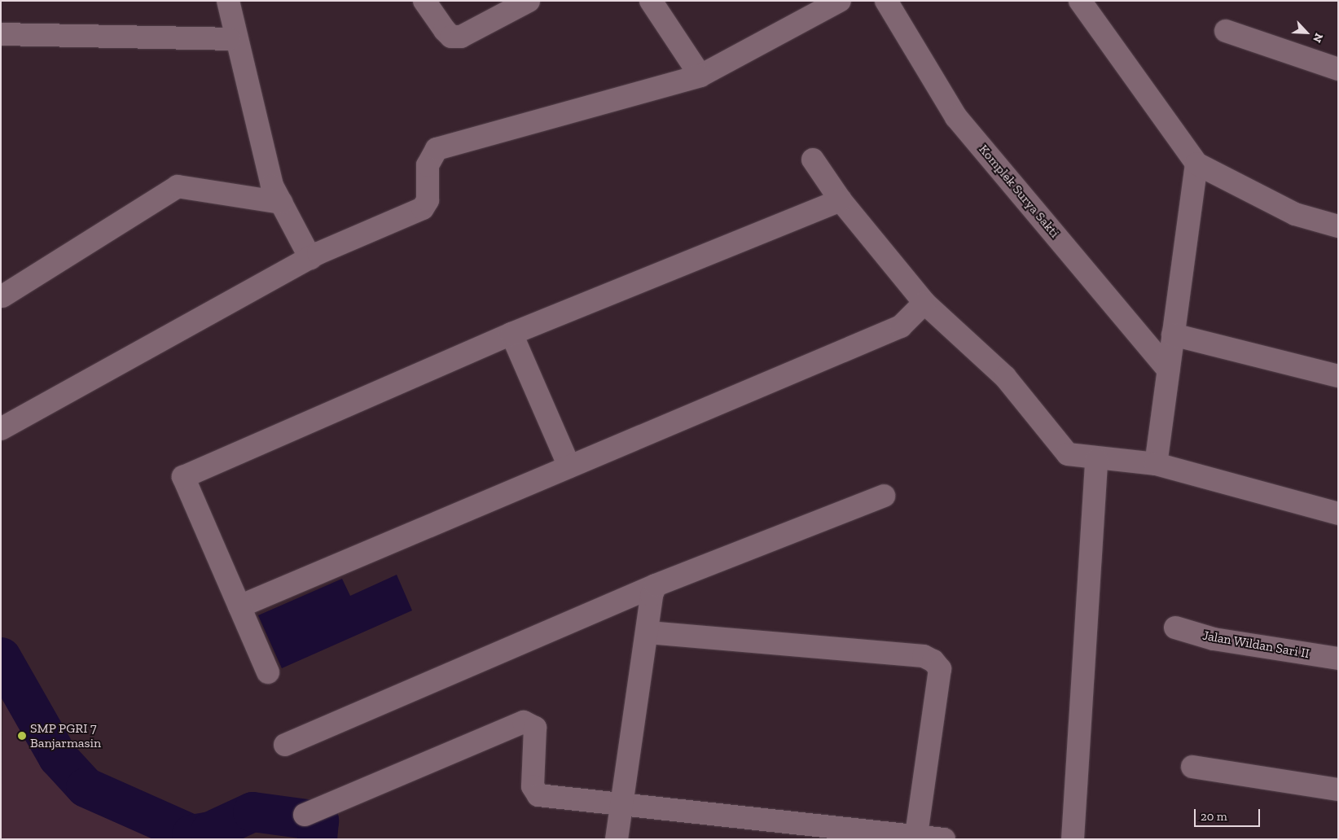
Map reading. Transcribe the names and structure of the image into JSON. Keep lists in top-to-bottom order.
{
  "streets": {
    "street": ["Komplek Surya Sakti", "Jalan Wildan Sari II"]
  },
  "places": ["SMP PGRI 7 Banjarmasin"],
  "scale_bar": "20 m",
  "north": "bottom right"
}
